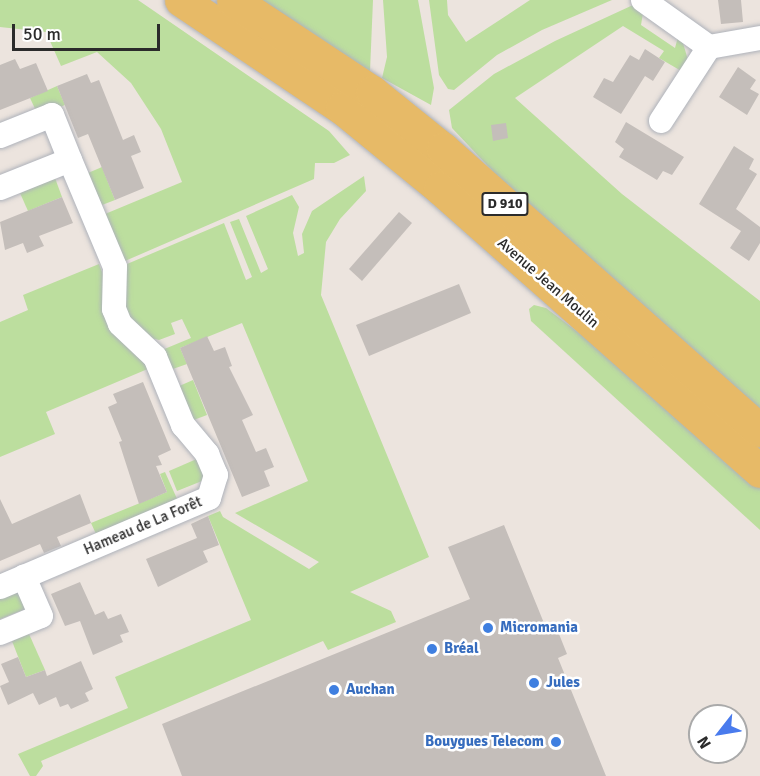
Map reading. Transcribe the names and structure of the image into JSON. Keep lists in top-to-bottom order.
{
  "streets": {
    "main road": ["D 910", "Avenue Jean Moulin"],
    "street": ["Hameau de La Forêt"]
  },
  "places": [
    "Micromania",
    "Bréal",
    "Jules",
    "Auchan",
    "Bouygues Telecom"
  ],
  "scale_bar": "50 m",
  "north": "bottom left"
}
